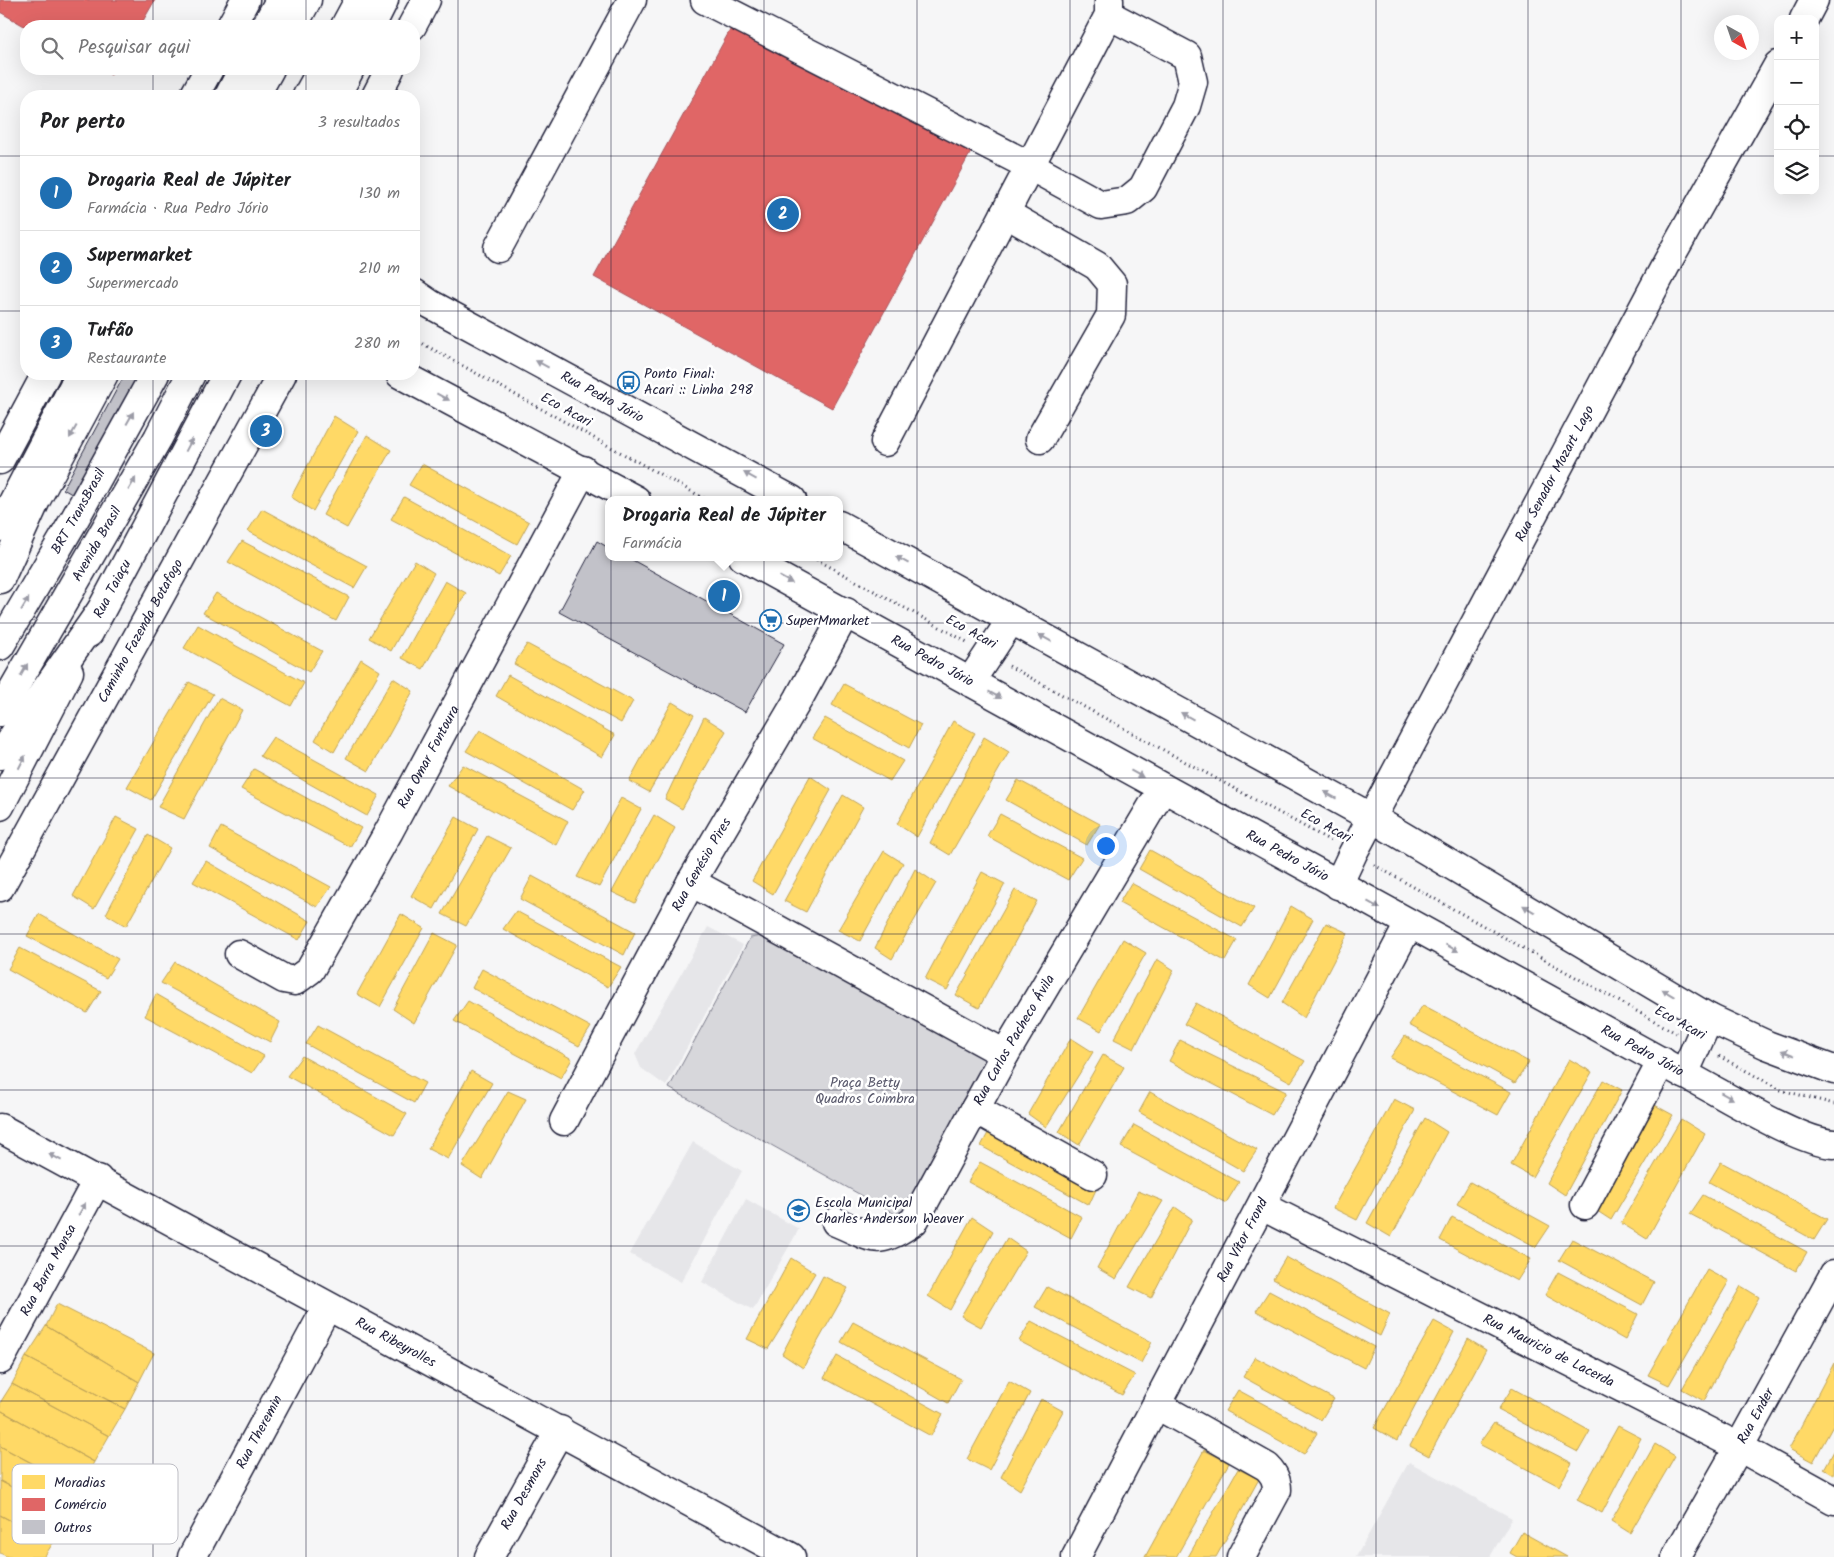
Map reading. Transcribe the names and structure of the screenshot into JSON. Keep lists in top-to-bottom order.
{
  "streets": {
    "main road": [
      "Rua Pedro Jório",
      "Rua Senador Mozart Lago",
      "BRT TransBrasil",
      "Avenida Brasil",
      "Rua Taiaçu",
      "Caminho Fazenda Botafogo",
      "Rua Omar Fontoura",
      "Rua Genésio Pires",
      "Rua Carlos Pacheco Ávila",
      "Rua Vítor Frond",
      "Rua Barra Mansa",
      "Rua Ribeyrolles",
      "Rua Mauricio de Lacerda",
      "Rua Ender",
      "Rua Theremin",
      "Rua Desmons"
    ],
    "path": ["Eco Acari"]
  },
  "crossings": [
    ["Rua Pedro Jório", "Rua Senador Mozart Lago"],
    ["Rua Pedro Jório", "Rua Genésio Pires"],
    ["Rua Pedro Jório", "Rua Carlos Pacheco Ávila"],
    ["Rua Pedro Jório", "Rua Vítor Frond"],
    ["Eco Acari", "Rua Senador Mozart Lago"],
    ["Rua Vítor Frond", "Rua Mauricio de Lacerda"],
    ["Rua Barra Mansa", "Rua Ribeyrolles"],
    ["Rua Ribeyrolles", "Rua Theremin"],
    ["Rua Ribeyrolles", "Rua Desmons"],
    ["Rua Mauricio de Lacerda", "Rua Ender"]
  ],
  "one_way": ["Rua Barra Mansa"],
  "parks": ["Praça Betty Quadros Coimbra"],
  "places": {
    "bus stop": ["Ponto Final: Acari :: Linha 298"],
    "supermarket": ["SuperMmarket"],
    "school or university": ["Escola Municipal Charles Anderson Weaver"]
  },
  "legend": ["Moradias", "Comércio", "Outros"],
  "north": "bottom right",
  "page": {
    "map_buttons": ["+", "−"],
    "search": "Pesquisar aqui",
    "heading": ["Por perto", "3 resultados"],
    "list": [
      {
        "mark": "1",
        "name": "Drogaria Real de Júpiter",
        "note": "Farmácia · Rua Pedro Jório",
        "value": "130 m"
      },
      {
        "mark": "2",
        "name": "Supermarket",
        "note": "Supermercado",
        "value": "210 m"
      },
      {
        "mark": "3",
        "name": "Tufão",
        "note": "Restaurante",
        "value": "280 m"
      }
    ],
    "pins": ["2", "3", "1"],
    "popup": ["Drogaria Real de Júpiter", "Farmácia"]
  }
}
